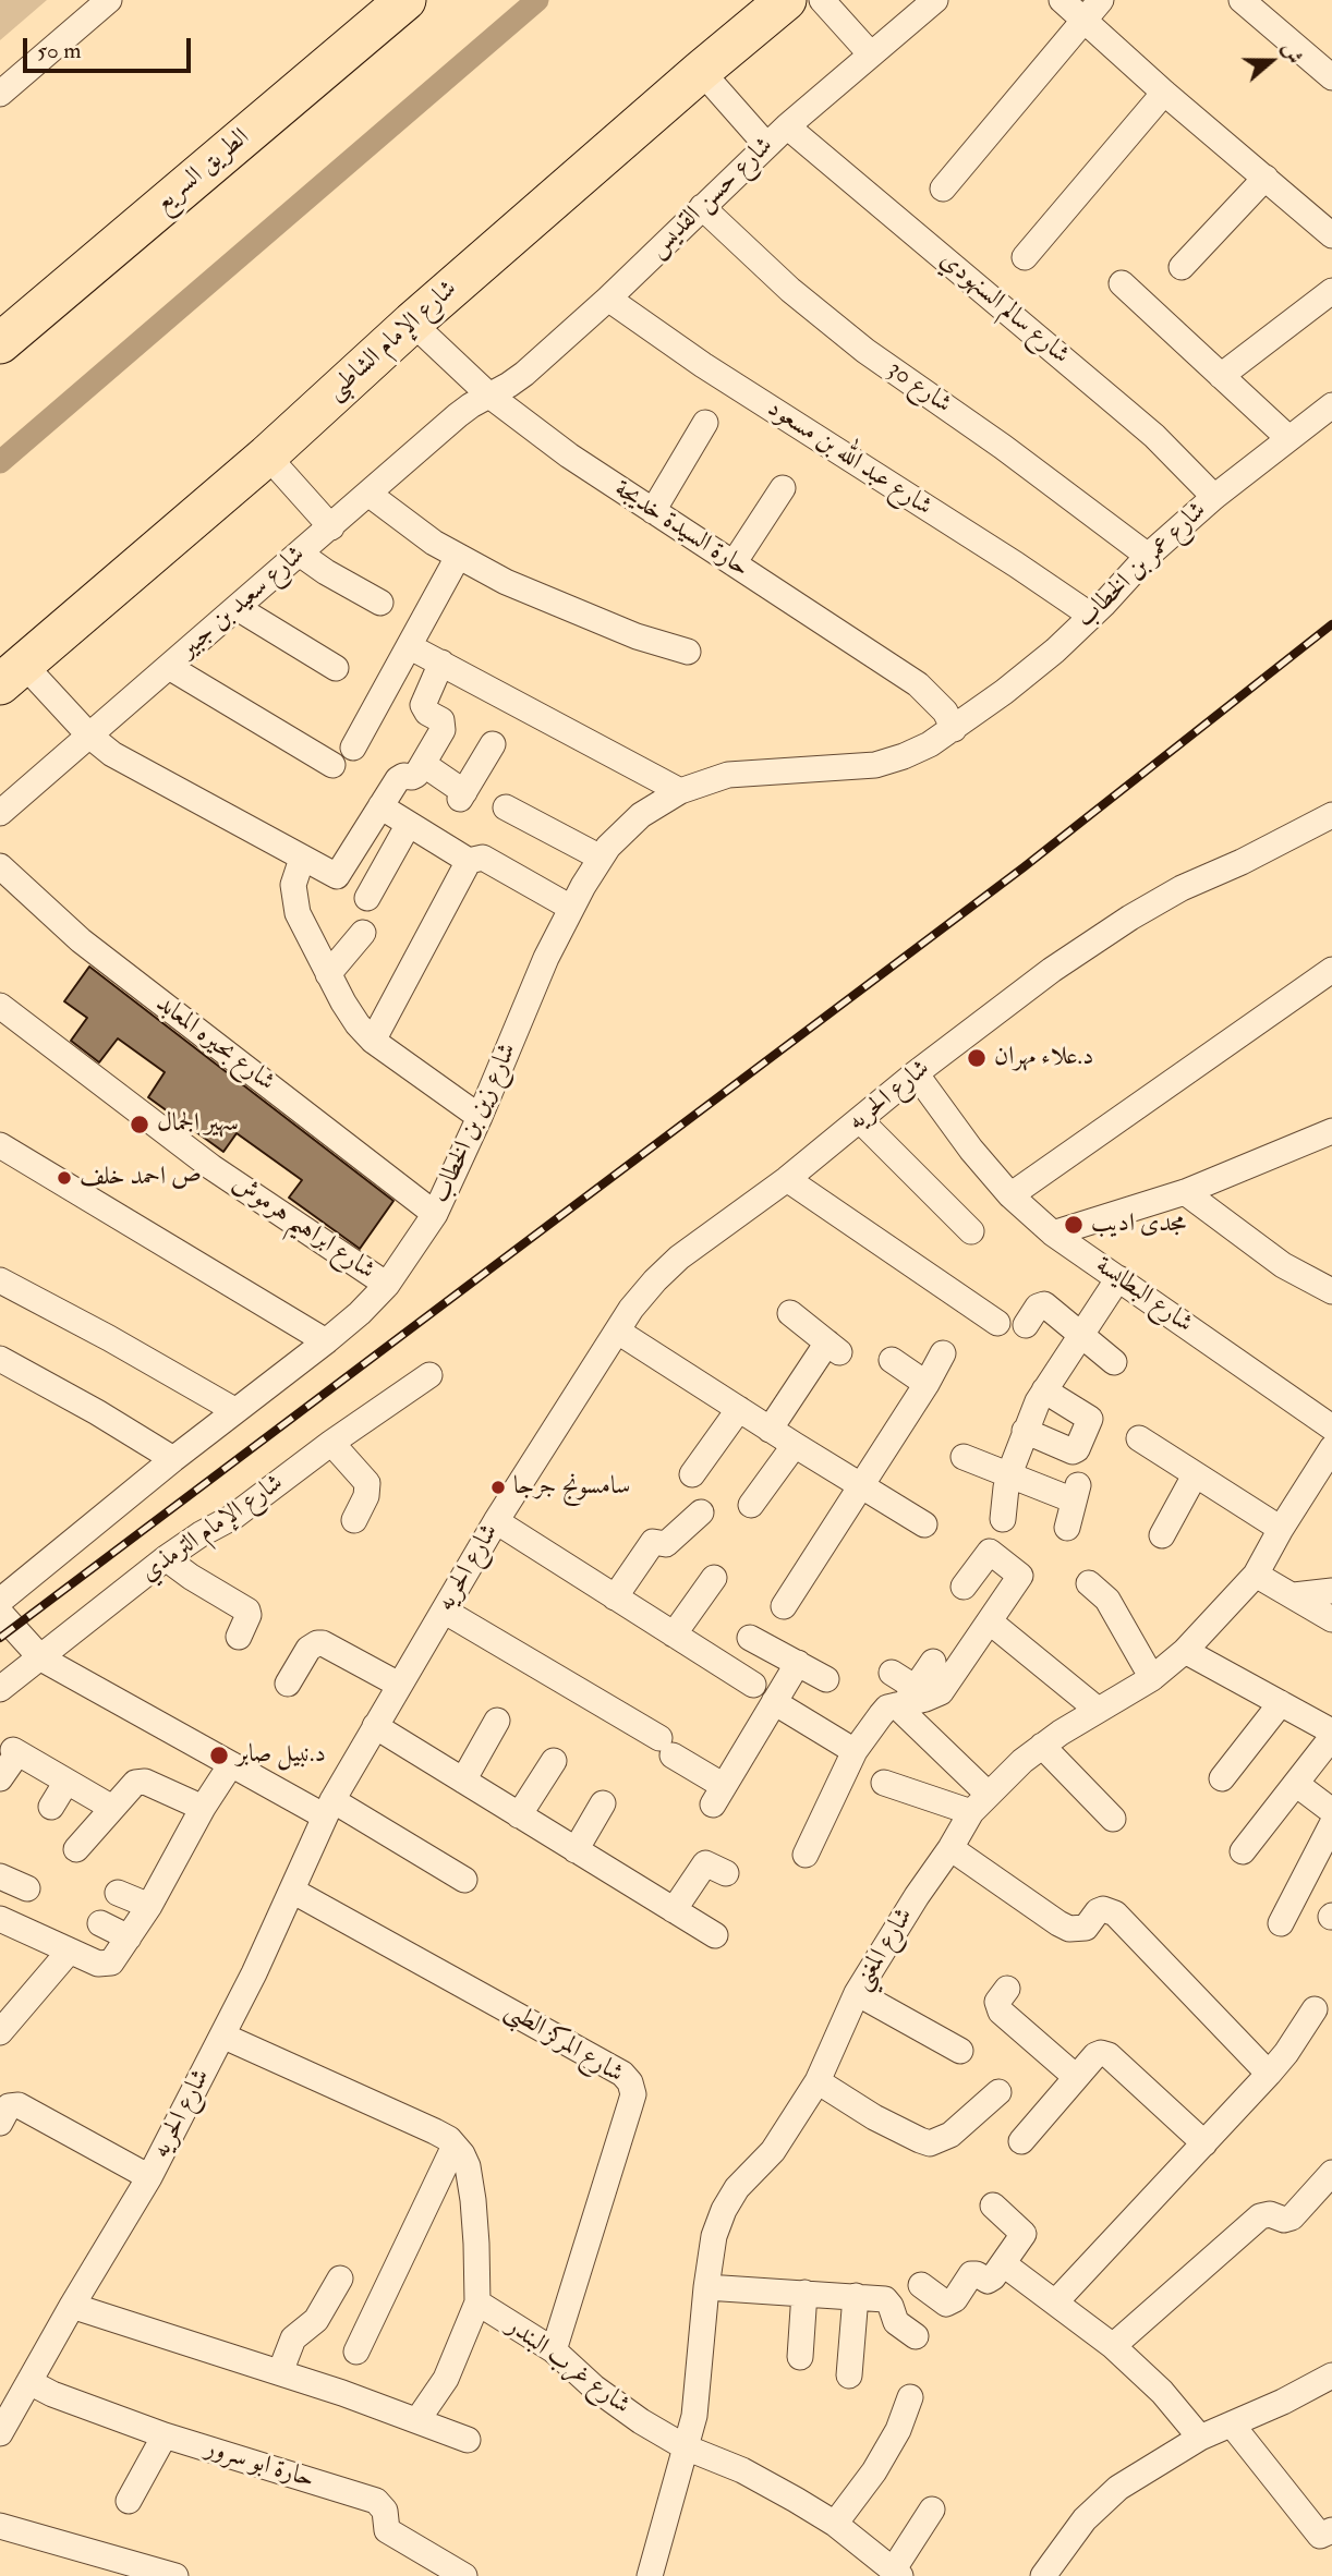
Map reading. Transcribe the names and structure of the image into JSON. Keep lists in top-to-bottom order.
{
  "streets": {
    "main road": ["الطريق السريع", "شارع الإمام الشاطبى"],
    "street": [
      "شارع حسن القديس",
      "شارع سالم السنهودي",
      "شارع 30",
      "شارع عبد الله بن مسعود",
      "حارة السيدة خديجة",
      "شارع عمر بن الخطاب",
      "شارع سعيد بن جبير",
      "شارع بحيره المعابد",
      "شارع الحريه",
      "شارع زين بن الخطاب",
      "شارع ابراهيم هرموش",
      "شارع البطايسة",
      "شارع الإمام الترمذي",
      "شارع المغني",
      "شارع المركز الطبى",
      "شارع غرب البندر",
      "حارة ابو سرور"
    ]
  },
  "crossings": [
    ["شارع حسن القديس", "شارع سالم السنهودي"],
    ["شارع حسن القديس", "شارع 30"],
    ["شارع حسن القديس", "شارع عبد الله بن مسعود"],
    ["شارع حسن القديس", "حارة السيدة خديجة"],
    ["شارع حسن القديس", "شارع سعيد بن جبير"],
    ["شارع سالم السنهودي", "شارع عمر بن الخطاب"],
    ["شارع الإمام الشاطبى", "حارة السيدة خديجة"],
    ["شارع 30", "شارع عمر بن الخطاب"],
    ["شارع عبد الله بن مسعود", "شارع عمر بن الخطاب"],
    ["حارة السيدة خديجة", "شارع عمر بن الخطاب"],
    ["حارة السيدة خديجة", "شارع سعيد بن جبير"],
    ["حارة السيدة خديجة", "شارع زين بن الخطاب"],
    ["شارع عمر بن الخطاب", "شارع زين بن الخطاب"],
    ["شارع بحيره المعابد", "شارع زين بن الخطاب"],
    ["شارع الحريه", "شارع البطايسة"],
    ["شارع الحريه", "شارع المركز الطبى"],
    ["شارع الحريه", "حارة ابو سرور"],
    ["شارع زين بن الخطاب", "شارع ابراهيم هرموش"],
    ["شارع المغني", "شارع غرب البندر"],
    ["شارع المركز الطبى", "شارع غرب البندر"]
  ],
  "places": [
    "د.علاء مهران",
    "سهير الجمال",
    "ص احمد خلف",
    "مجدى اديب",
    "سامسونج جرجا",
    "د.نبيل صابر"
  ],
  "scale_bar": "50 m",
  "north": "right"
}
